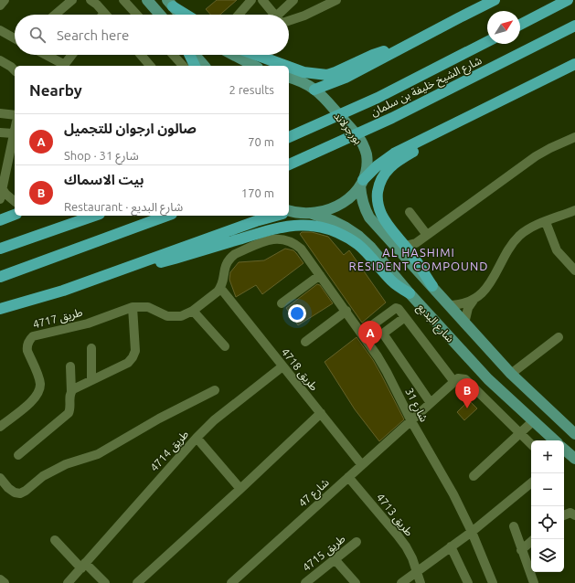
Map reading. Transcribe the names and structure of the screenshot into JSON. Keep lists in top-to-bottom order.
{
  "streets": {
    "highway": ["شارع الشيخ خليفة بن سلمان"],
    "main road": ["بورجرلاند", "شارع البديع"],
    "street": [
      "طريق 4717",
      "طريق 4718",
      "شارع 31",
      "طريق 4714",
      "شارع 47",
      "طريق 4713",
      "طريق 4715"
    ]
  },
  "crossings": [
    ["بورجرلاند", "شارع البديع"],
    ["طريق 4717", "طريق 4718"],
    ["طريق 4717", "شارع 31"],
    ["طريق 4718", "شارع 31"],
    ["طريق 4718", "طريق 4714"],
    ["طريق 4718", "شارع 47"],
    ["شارع 31", "شارع 47"],
    ["شارع 47", "طريق 4713"]
  ],
  "districts": ["AL HASHIMI RESIDENT COMPOUND"],
  "north": "top right",
  "page": {
    "search": "Search here",
    "heading": ["Nearby", "2 results"],
    "list": [
      {
        "mark": "A",
        "name": "صالون ارجوان للتجميل",
        "note": "Shop · شارع 31",
        "value": "70 m"
      },
      {
        "mark": "B",
        "name": "بيت الاسماك",
        "note": "Restaurant · شارع البديع",
        "value": "170 m"
      }
    ],
    "pins": ["A", "B"],
    "map_buttons": ["+", "−"]
  }
}
